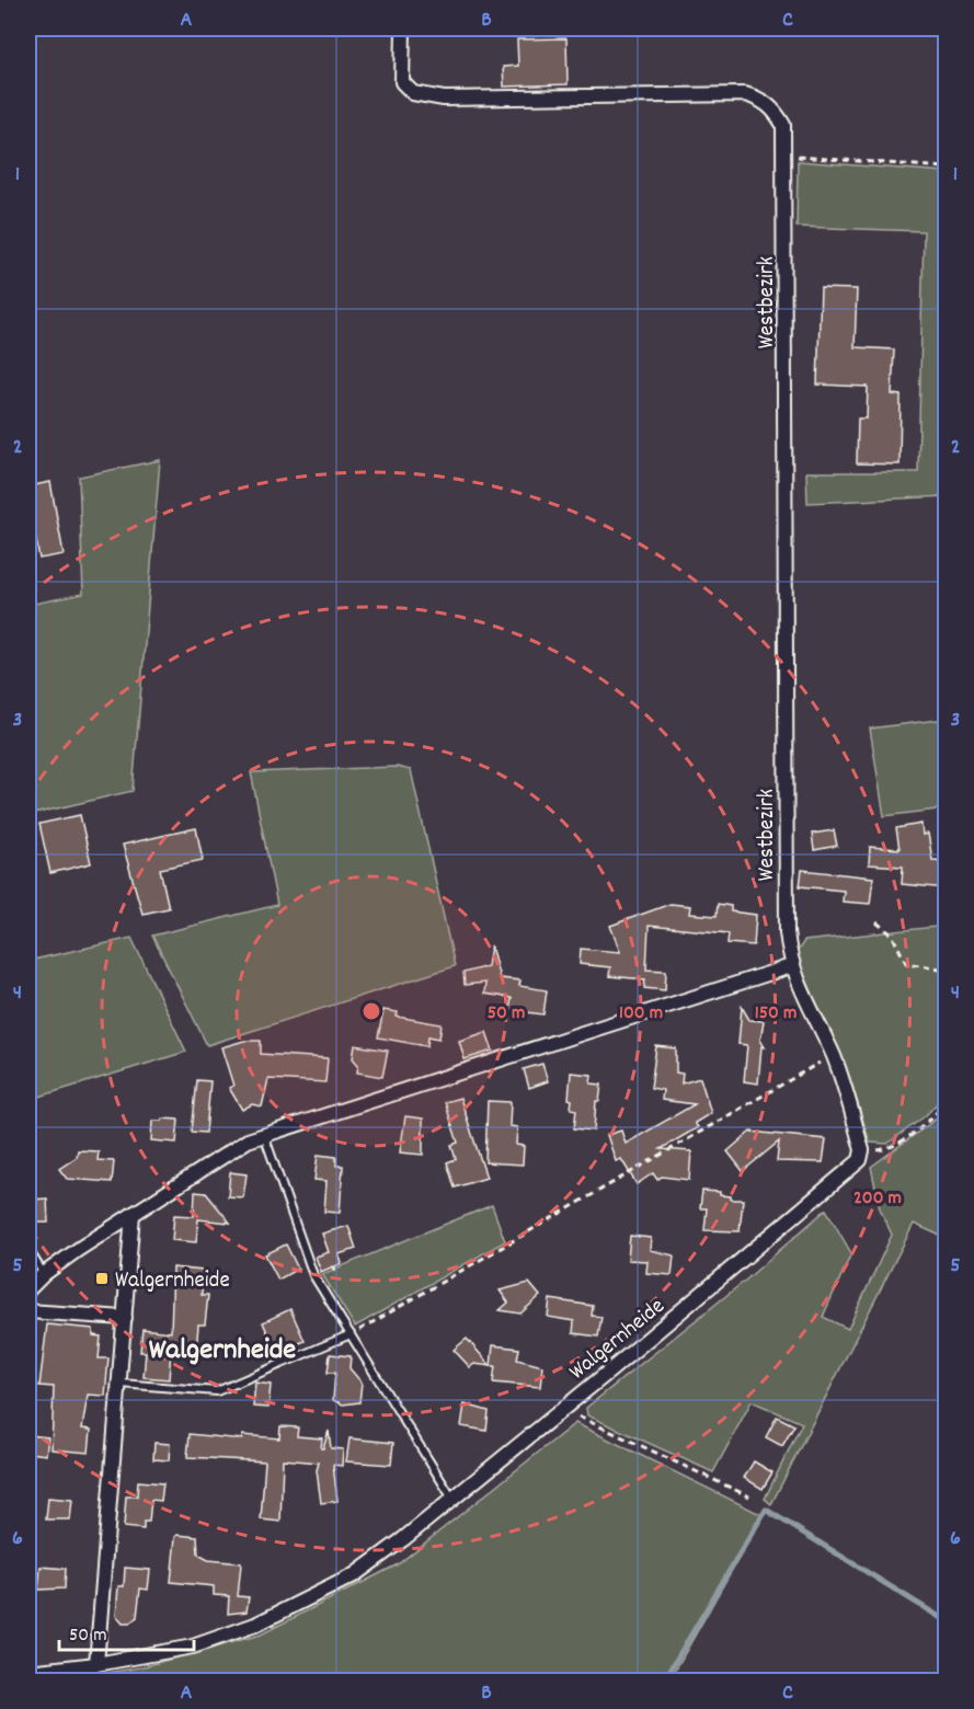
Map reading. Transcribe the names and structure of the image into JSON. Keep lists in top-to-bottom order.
{
  "streets": {
    "street": ["Westbezirk", "Walgernheide"]
  },
  "districts": ["Walgernheide"],
  "places": {
    "transit": ["Walgernheide"]
  },
  "scale_bar": "50 m",
  "grid": {
    "columns": ["A", "B", "C"],
    "rows": [
      "1",
      "2",
      "3",
      "4",
      "5",
      "6"
    ]
  },
  "rings": [
    "50 m",
    "100 m",
    "150 m",
    "200 m"
  ]
}
